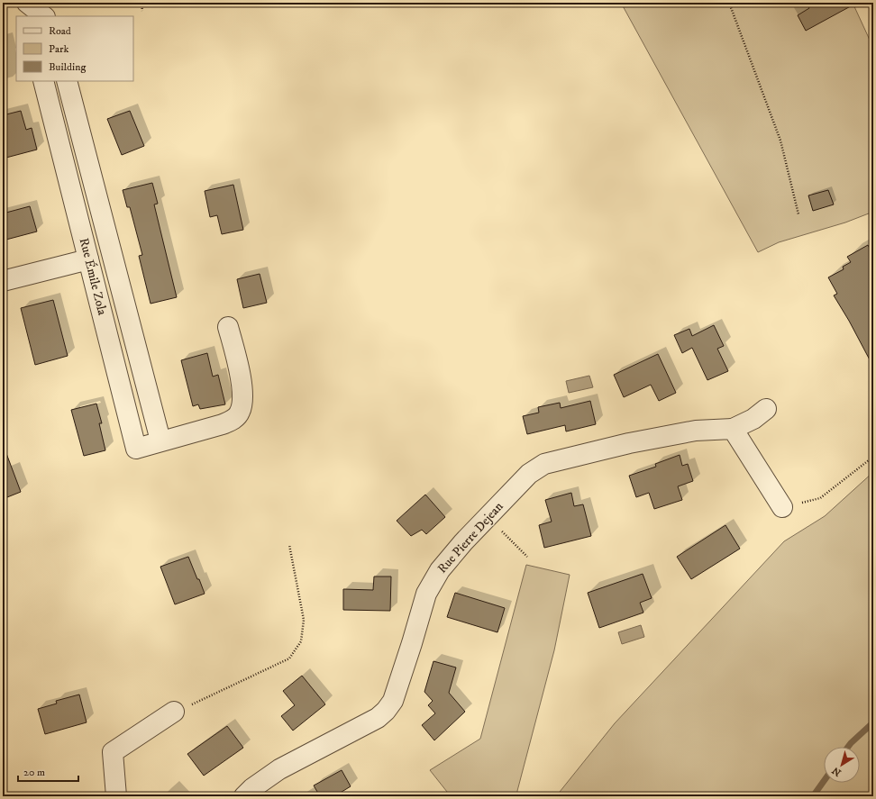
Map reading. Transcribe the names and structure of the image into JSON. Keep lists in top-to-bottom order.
{
  "streets": {
    "street": ["Rue Émile Zola", "Rue Pierre Dejean"]
  },
  "legend": ["Road", "Park", "Building"],
  "scale_bar": "20 m",
  "north": "bottom left"
}
